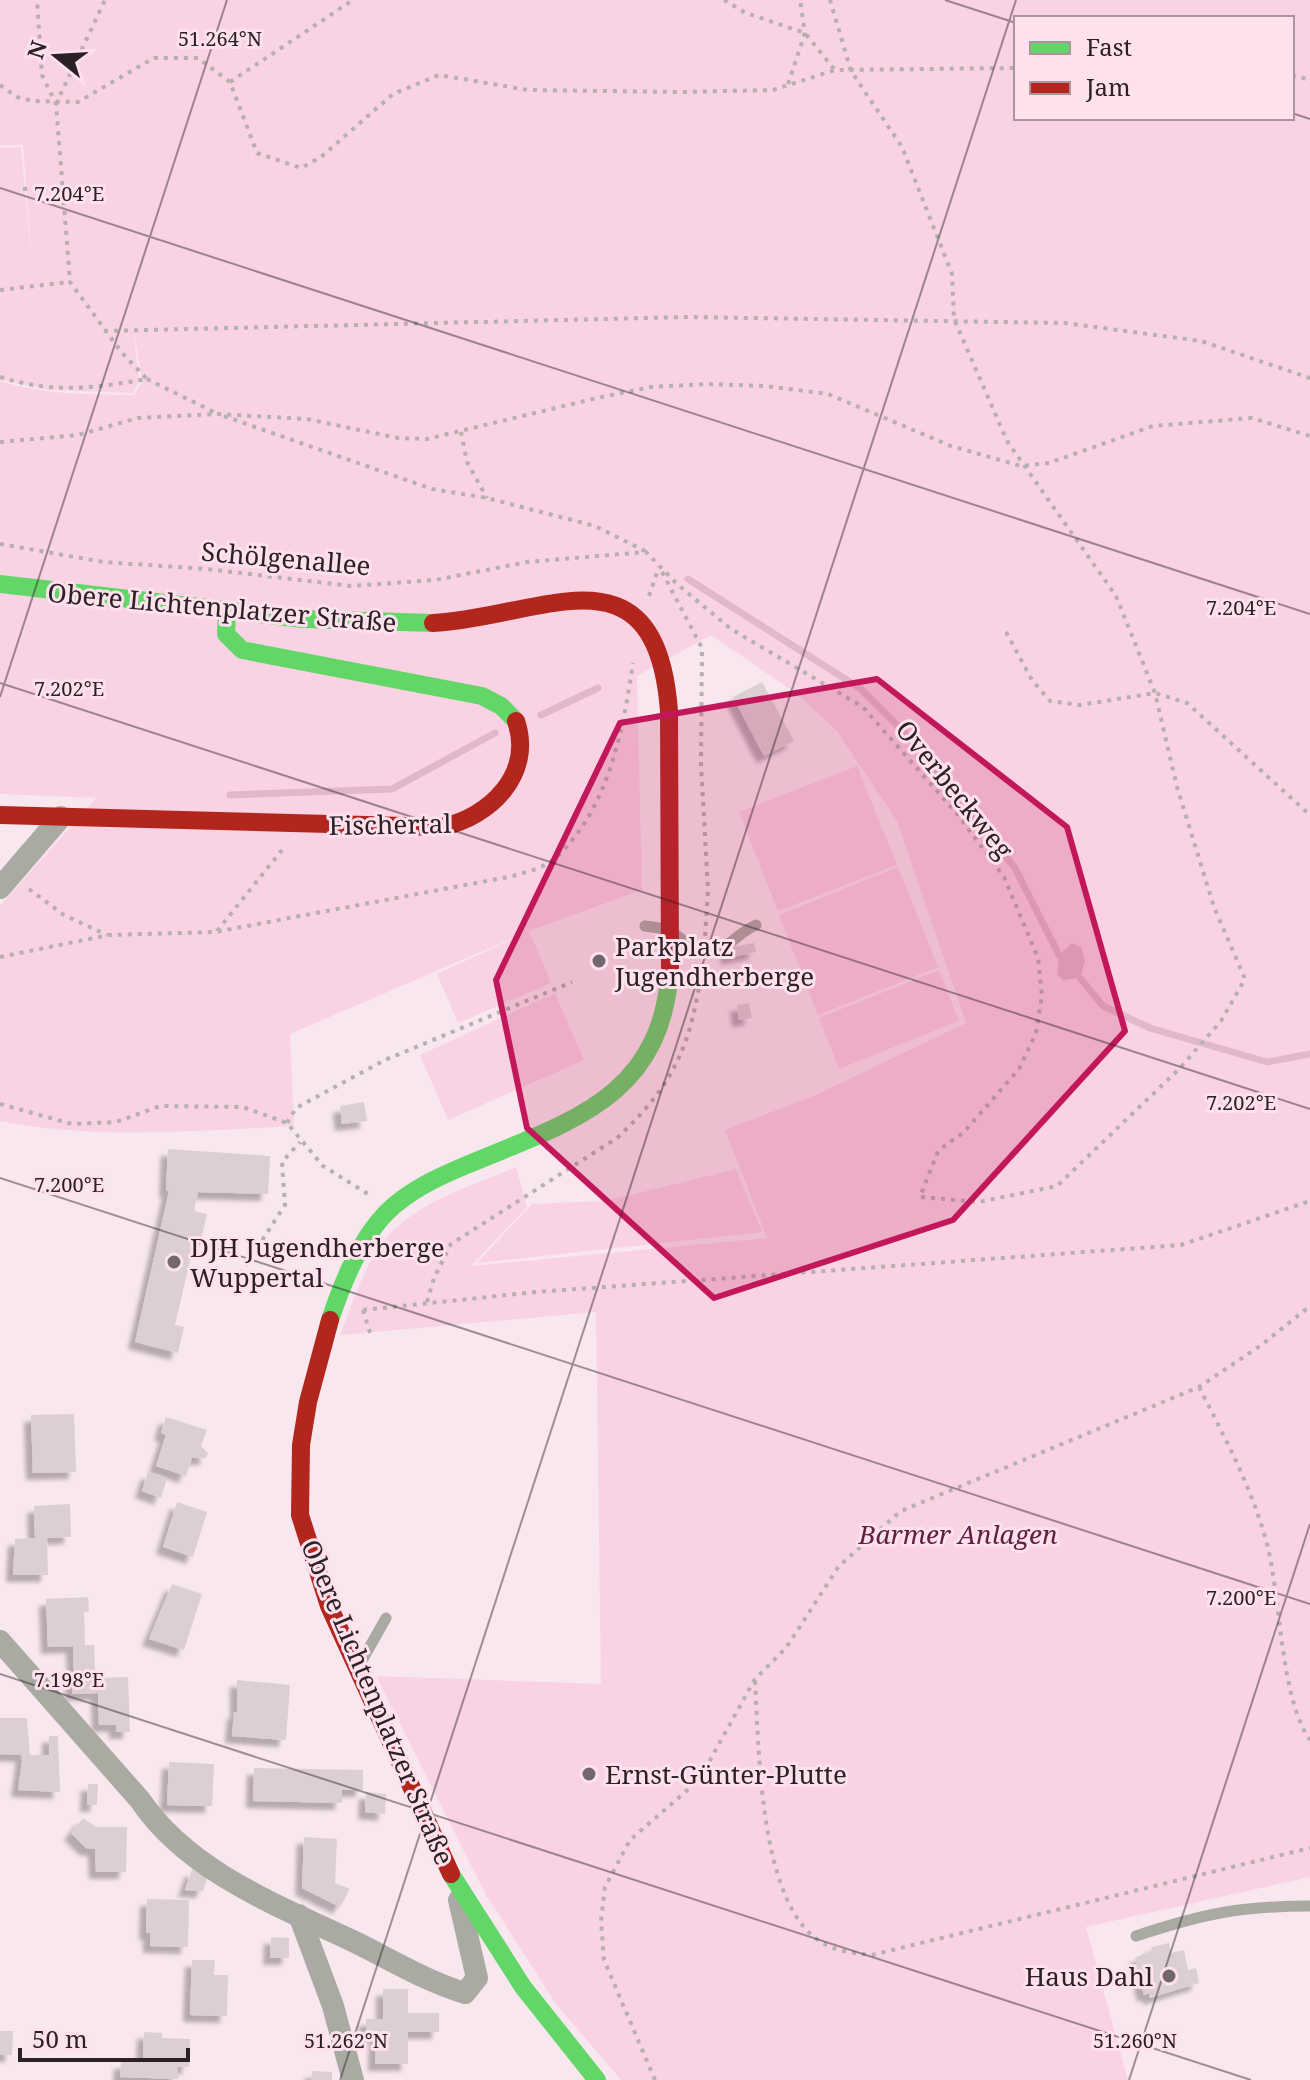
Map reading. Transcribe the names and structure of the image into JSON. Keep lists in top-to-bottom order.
{
  "streets": {
    "main road": ["Obere Lichtenplatzer Straße", "Fischertal"],
    "path": ["Schölgenallee", "Overbeckweg"]
  },
  "crossings": [
    ["Obere Lichtenplatzer Straße", "Fischertal"]
  ],
  "parks": ["Barmer Anlagen"],
  "places": [
    "Parkplatz Jugendherberge",
    "DJH Jugendherberge Wuppertal",
    "Ernst-Günter-Plutte",
    "Haus Dahl"
  ],
  "legend": ["Fast", "Jam"],
  "scale_bar": "50 m",
  "north": "left",
  "coordinates": [
    "51.264°N",
    "7.204°E",
    "7.202°E",
    "7.200°E",
    "7.198°E",
    "51.262°N",
    "51.260°N"
  ]
}
